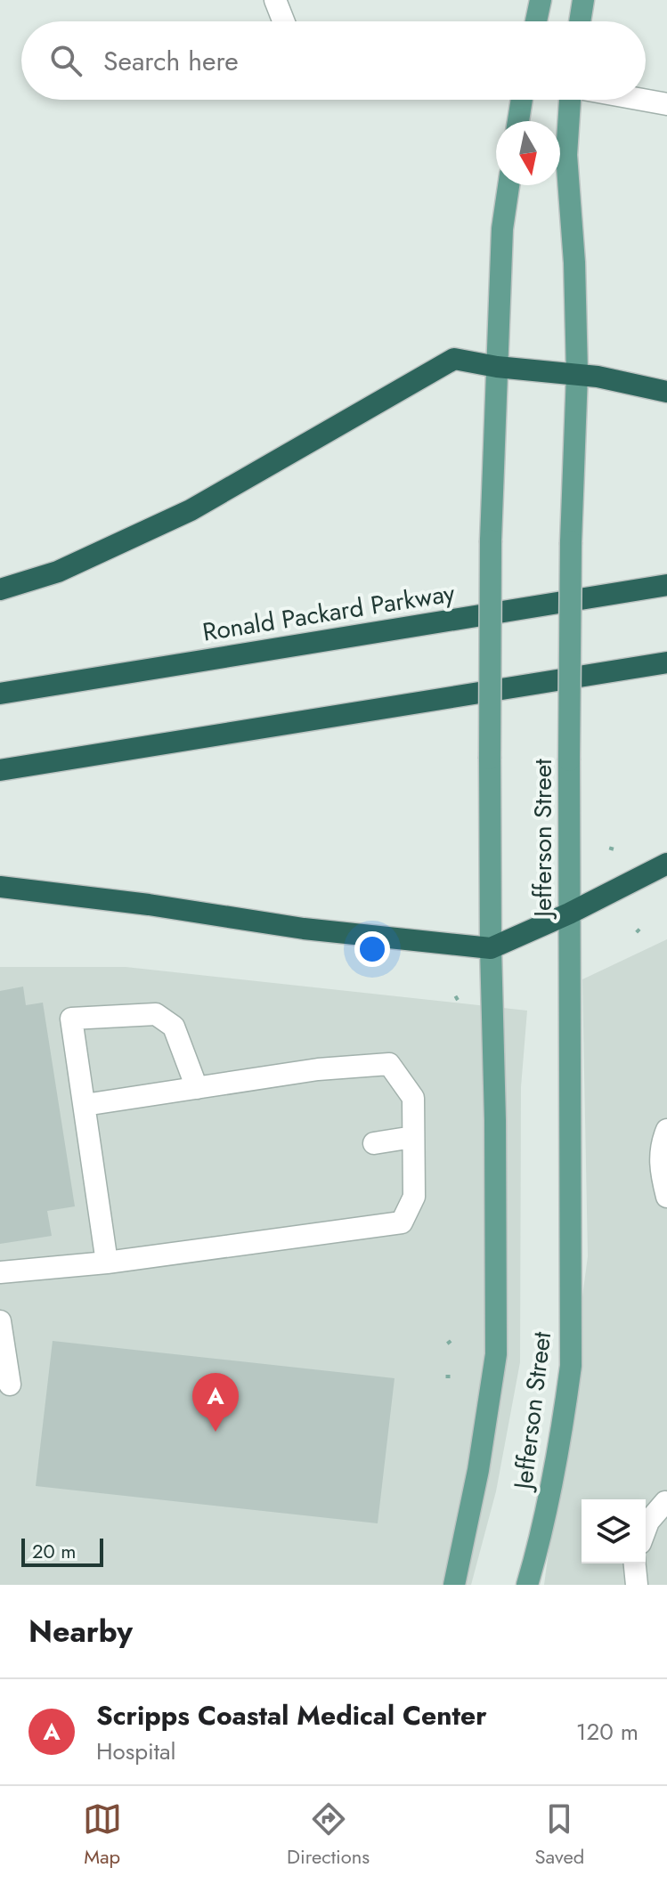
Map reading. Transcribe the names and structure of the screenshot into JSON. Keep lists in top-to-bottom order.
{
  "streets": {
    "highway": ["Ronald Packard Parkway"],
    "main road": ["Jefferson Street"]
  },
  "scale_bar": "20 m",
  "north": "bottom",
  "page": {
    "search": "Search here",
    "pins": "A",
    "scale": "20 m",
    "heading": "Nearby",
    "list": [
      {
        "mark": "A",
        "name": "Scripps Coastal Medical Center",
        "note": "Hospital",
        "value": "120 m"
      }
    ],
    "nav": ["Map", "Directions", "Saved"]
  }
}
